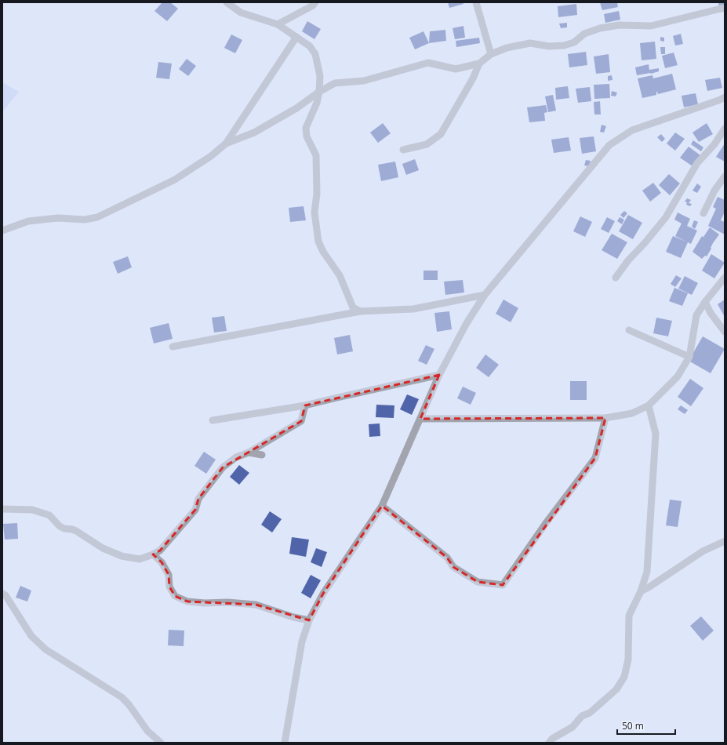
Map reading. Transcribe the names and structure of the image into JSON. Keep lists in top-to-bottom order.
{
  "scale_bar": "50 m"
}
